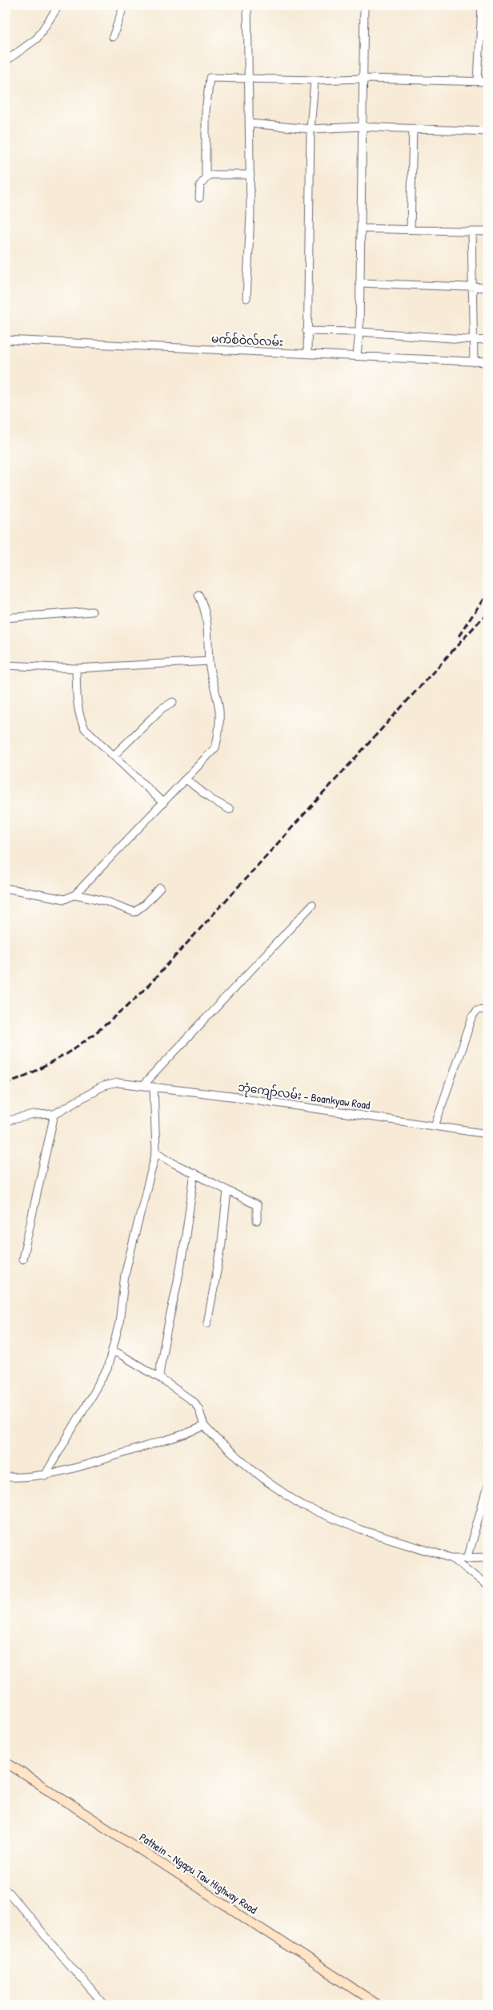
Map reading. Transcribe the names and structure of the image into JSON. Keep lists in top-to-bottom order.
{
  "streets": {
    "main road": ["Pathein - Ngapu Taw Highway Road"],
    "street": ["မက်စ်ဝဲလ်လမ်း", "ဘုံကျော်လမ်း - Boankyaw Road"]
  }
}
